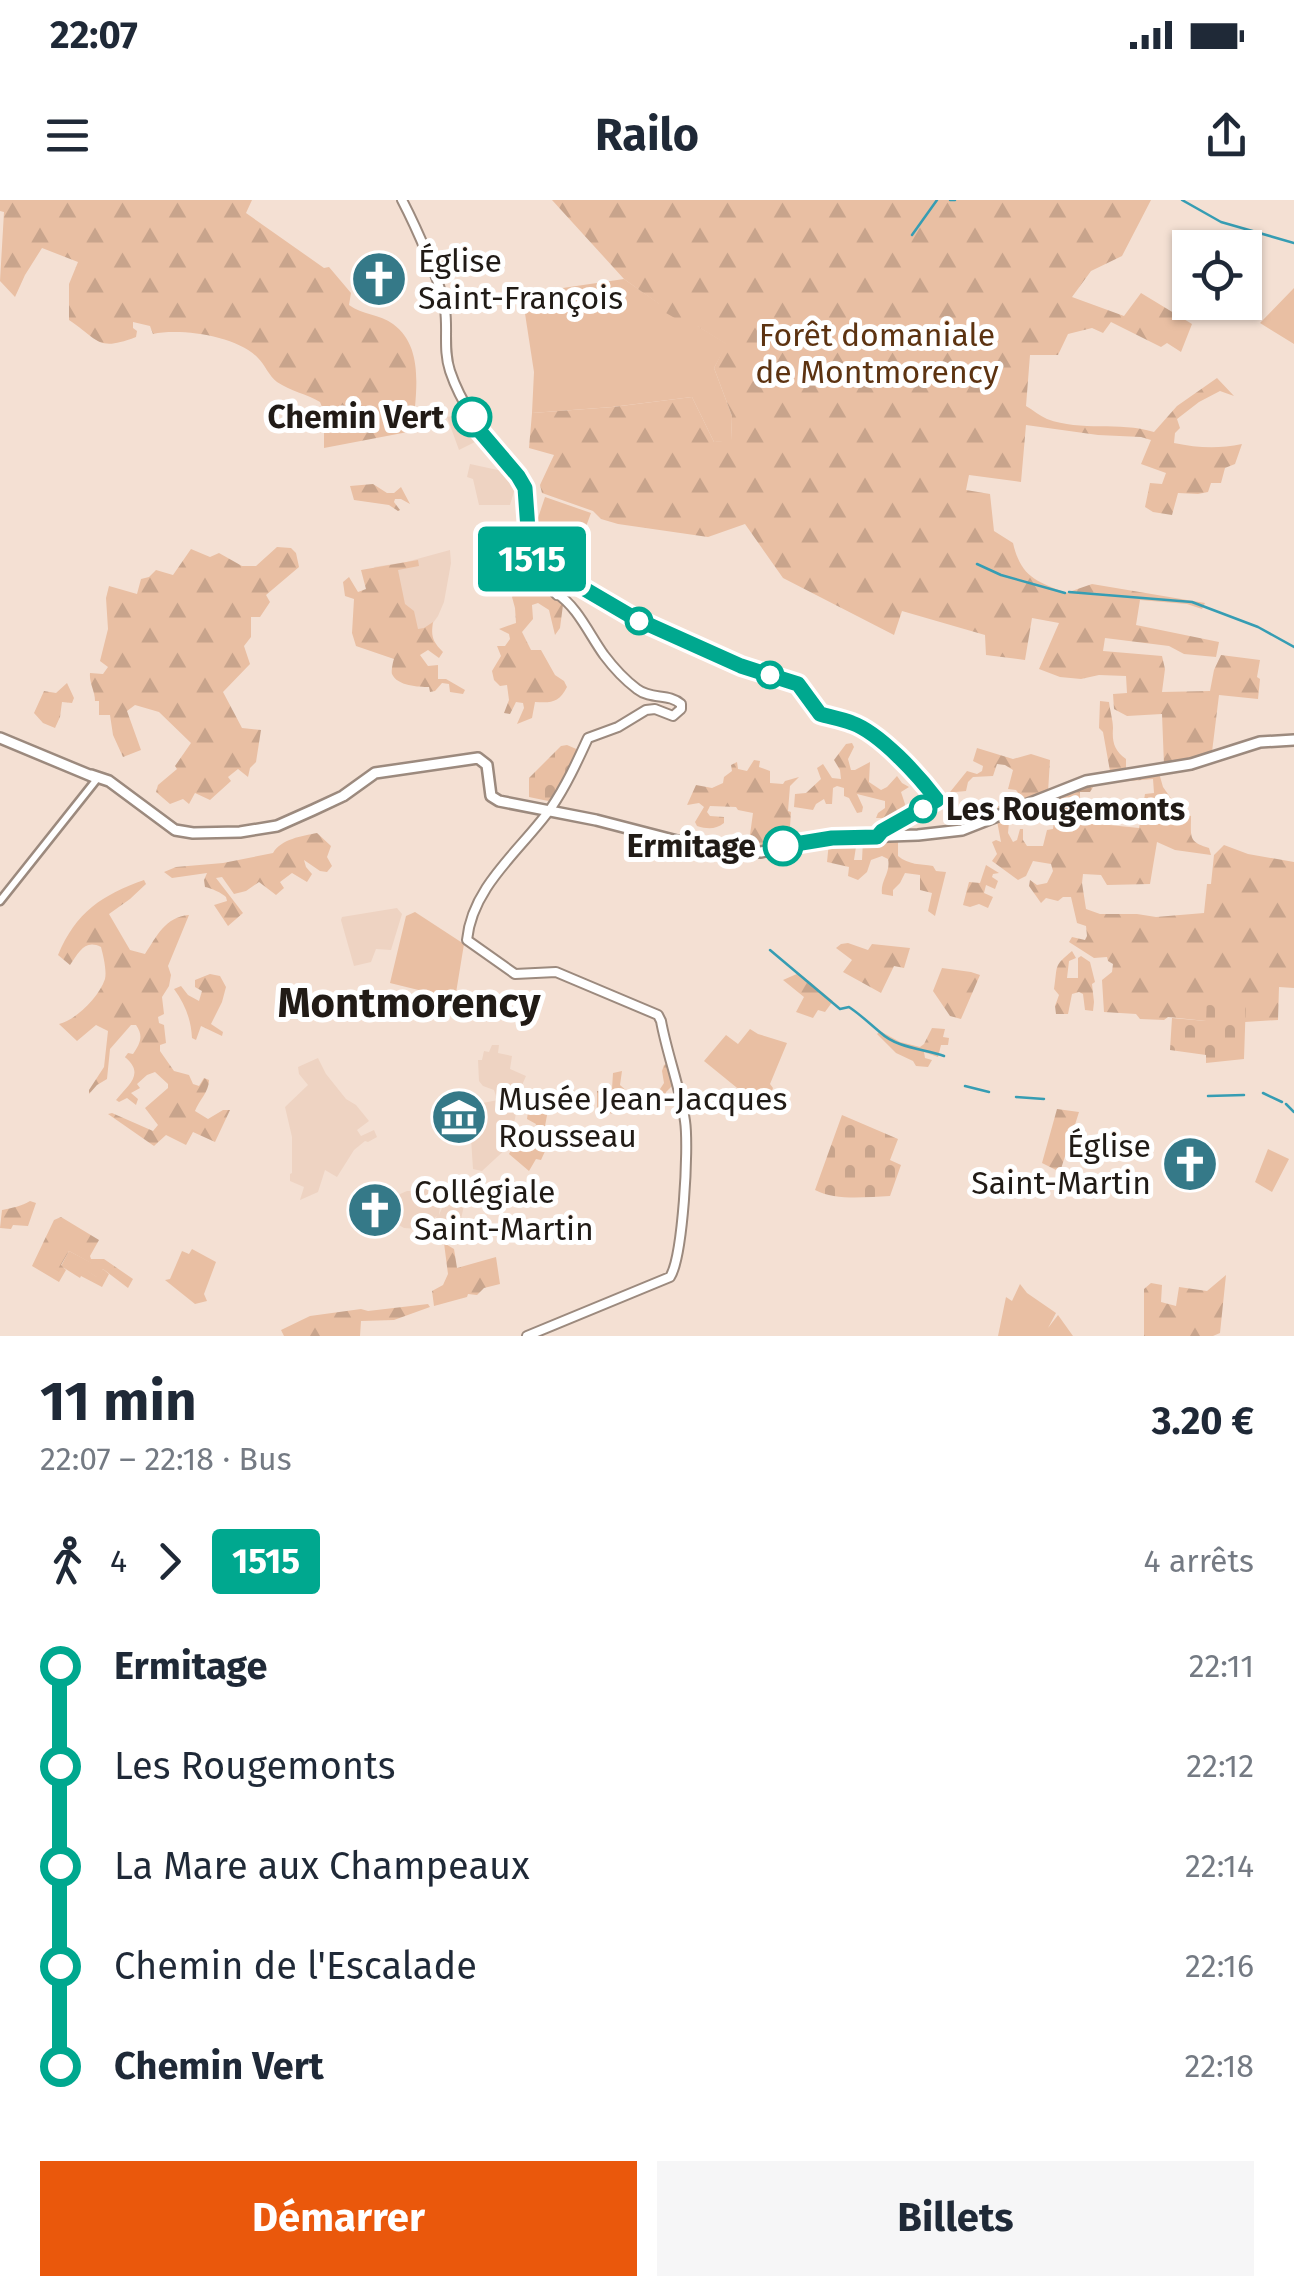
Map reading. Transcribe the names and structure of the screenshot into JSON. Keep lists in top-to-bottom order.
{
  "districts": ["Montmorency"],
  "parks": ["Forêt domaniale de Montmorency"],
  "places": {
    "church": ["Église Saint-François", "Église Saint-Martin", "Collégiale Saint-Martin"],
    "other": ["Chemin Vert", "Les Rougemonts", "Ermitage"],
    "museum": ["Musée Jean-Jacques Rousseau"]
  },
  "lines": ["bus line 1515"],
  "page": {
    "status": "22:07",
    "header": "Railo",
    "on_map": "1515",
    "heading": ["11 min", "22:07 – 22:18 · Bus", "3.20 €"],
    "legs": ["4", "1515", "4 arrêts"],
    "list": [
      {
        "name": "Ermitage",
        "value": "22:11"
      },
      {
        "name": "Les Rougemonts",
        "value": "22:12"
      },
      {
        "name": "La Mare aux Champeaux",
        "value": "22:14"
      },
      {
        "name": "Chemin de l'Escalade",
        "value": "22:16"
      },
      {
        "name": "Chemin Vert",
        "value": "22:18"
      }
    ],
    "buttons": ["Démarrer", "Billets"]
  }
}
